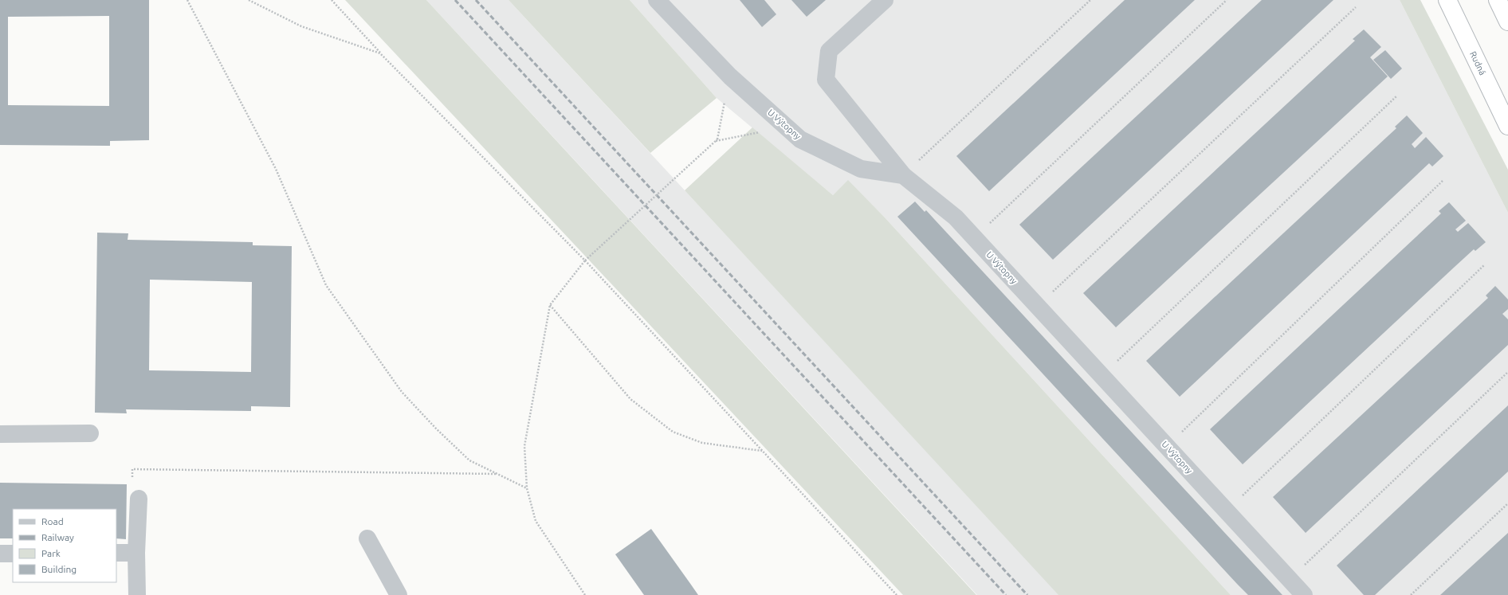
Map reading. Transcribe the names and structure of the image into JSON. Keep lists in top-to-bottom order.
{
  "streets": {
    "highway": ["Rudná"],
    "street": ["U Výtopny"]
  },
  "legend": [
    "Road",
    "Railway",
    "Park",
    "Building"
  ]
}
